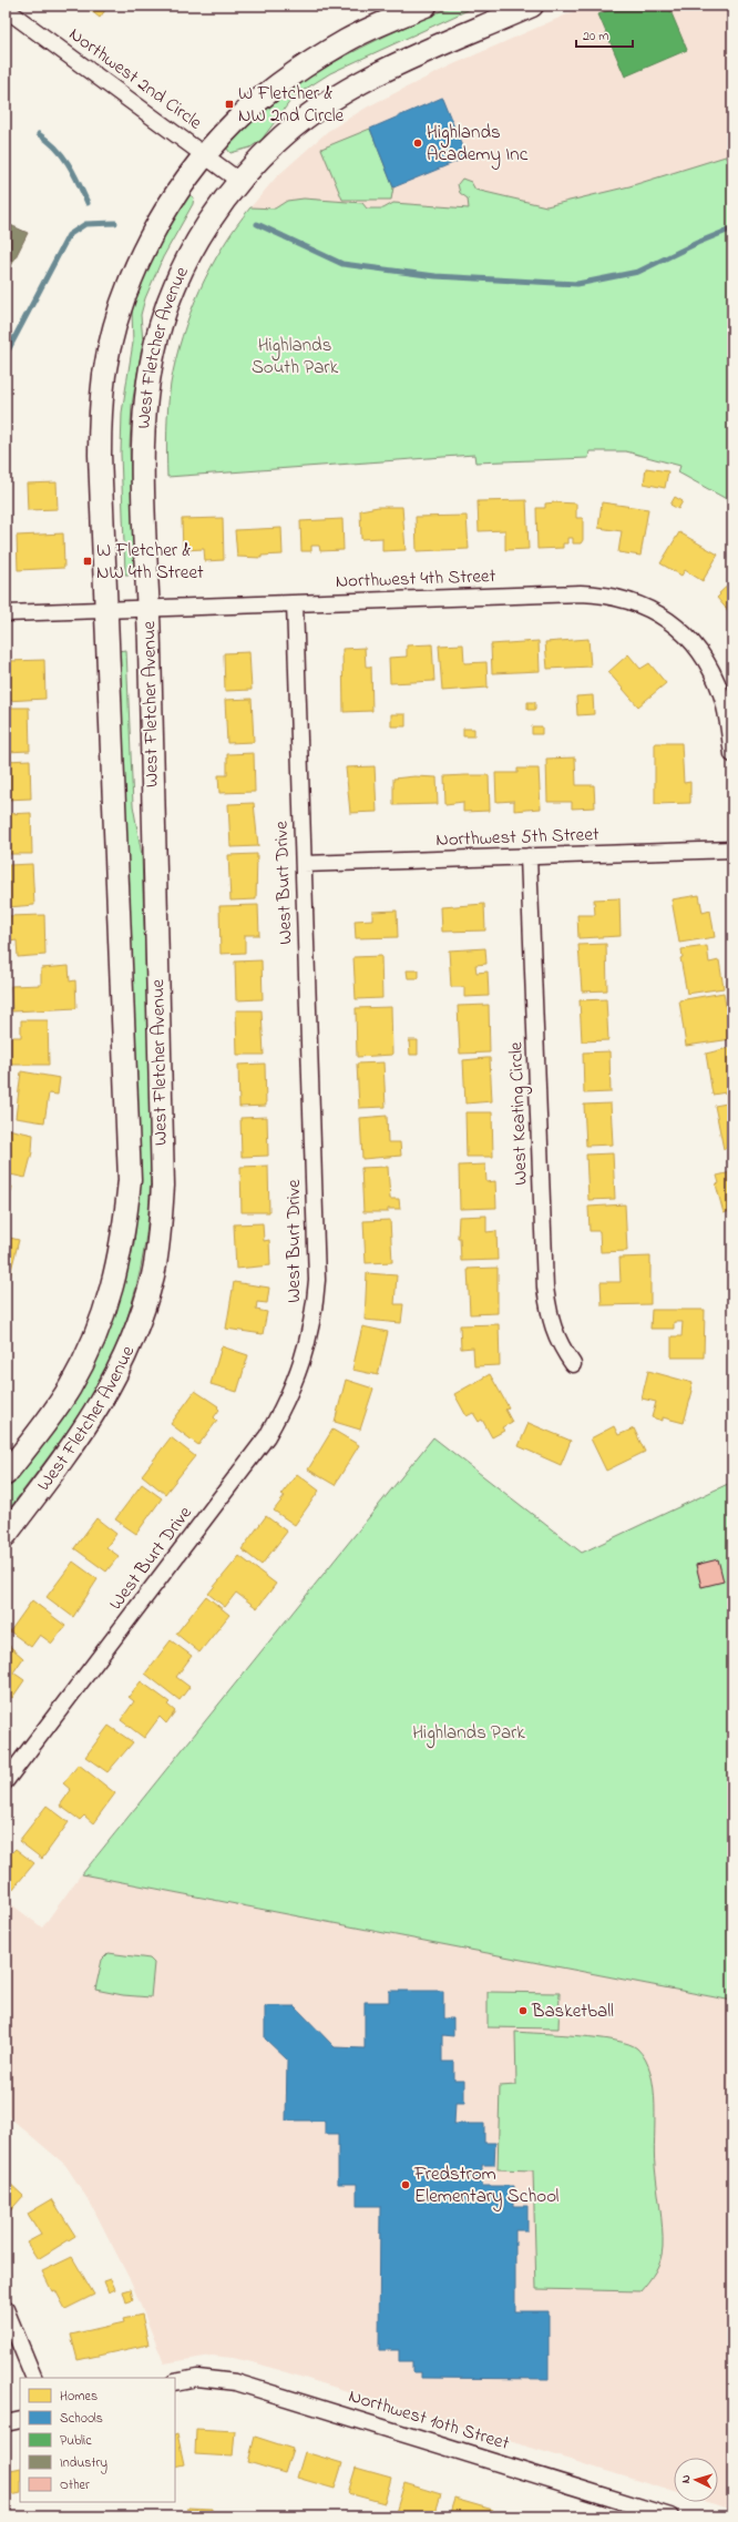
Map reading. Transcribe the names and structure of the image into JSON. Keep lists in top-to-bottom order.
{
  "streets": {
    "main road": ["West Fletcher Avenue"],
    "street": [
      "Northwest 2nd Circle",
      "Northwest 4th Street",
      "Northwest 5th Street",
      "West Burt Drive",
      "West Keating Circle",
      "Northwest 10th Street"
    ]
  },
  "crossings": [
    ["Northwest 2nd Circle", "West Fletcher Avenue"],
    ["West Fletcher Avenue", "Northwest 4th Street"],
    ["Northwest 4th Street", "West Burt Drive"],
    ["Northwest 5th Street", "West Burt Drive"],
    ["Northwest 5th Street", "West Keating Circle"]
  ],
  "parks": ["Highlands South Park", "Highlands Park"],
  "places": {
    "transit": ["W Fletcher & NW 2nd Circle", "W Fletcher & NW 4th Street"],
    "other": ["Highlands Academy Inc", "Basketball", "Fredstrom Elementary School"]
  },
  "legend": [
    "Homes",
    "Schools",
    "Public",
    "Industry",
    "Other"
  ],
  "scale_bar": "20 m",
  "north": "left"
}
